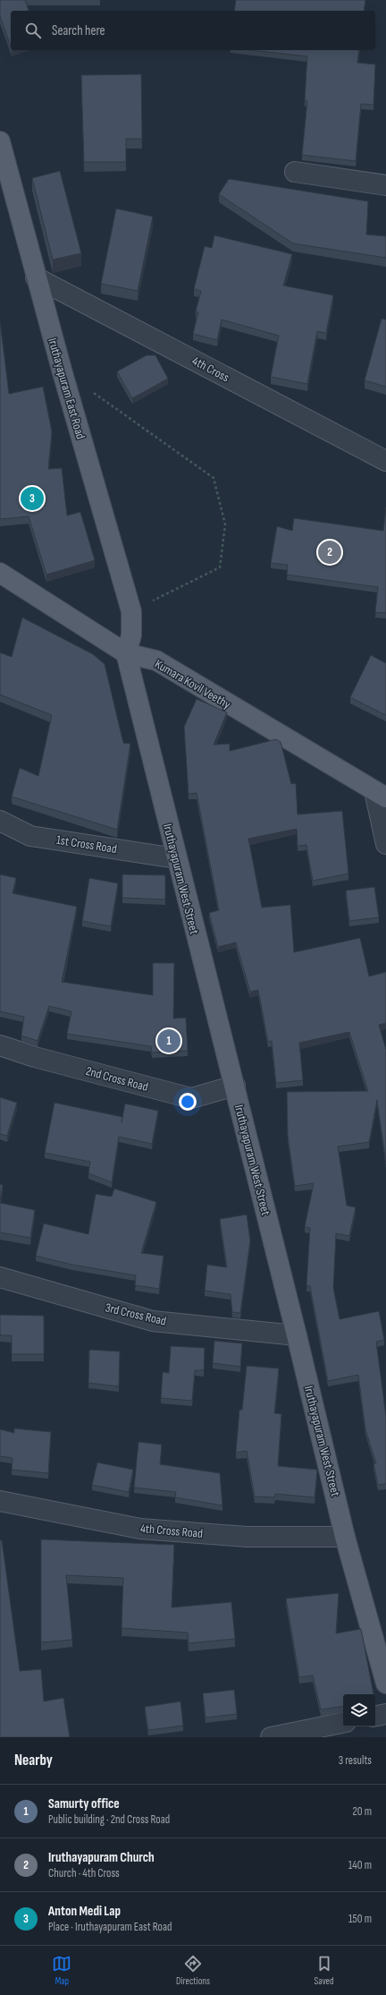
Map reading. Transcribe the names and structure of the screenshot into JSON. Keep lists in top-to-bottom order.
{
  "streets": {
    "main road": ["Iruthayapuram East Road", "Kumara Kovil Veethy", "Iruthayapuram West Street"],
    "street": [
      "4th Cross",
      "1st Cross Road",
      "2nd Cross Road",
      "3rd Cross Road",
      "4th Cross Road"
    ]
  },
  "crossings": [
    ["4th Cross", "Iruthayapuram East Road"],
    ["Iruthayapuram East Road", "Kumara Kovil Veethy"],
    ["Iruthayapuram East Road", "Iruthayapuram West Street"],
    ["Kumara Kovil Veethy", "Iruthayapuram West Street"],
    ["1st Cross Road", "Iruthayapuram West Street"],
    ["Iruthayapuram West Street", "2nd Cross Road"],
    ["Iruthayapuram West Street", "3rd Cross Road"],
    ["Iruthayapuram West Street", "4th Cross Road"]
  ],
  "page": {
    "search": "Search here",
    "pins": ["3", "2", "1"],
    "heading": ["Nearby", "3 results"],
    "list": [
      {
        "mark": "1",
        "name": "Samurty office",
        "note": "Public building · 2nd Cross Road",
        "value": "20 m"
      },
      {
        "mark": "2",
        "name": "Iruthayapuram Church",
        "note": "Church · 4th Cross",
        "value": "140 m"
      },
      {
        "mark": "3",
        "name": "Anton Medi Lap",
        "note": "Place · Iruthayapuram East Road",
        "value": "150 m"
      }
    ],
    "nav": ["Map", "Directions", "Saved"]
  }
}
